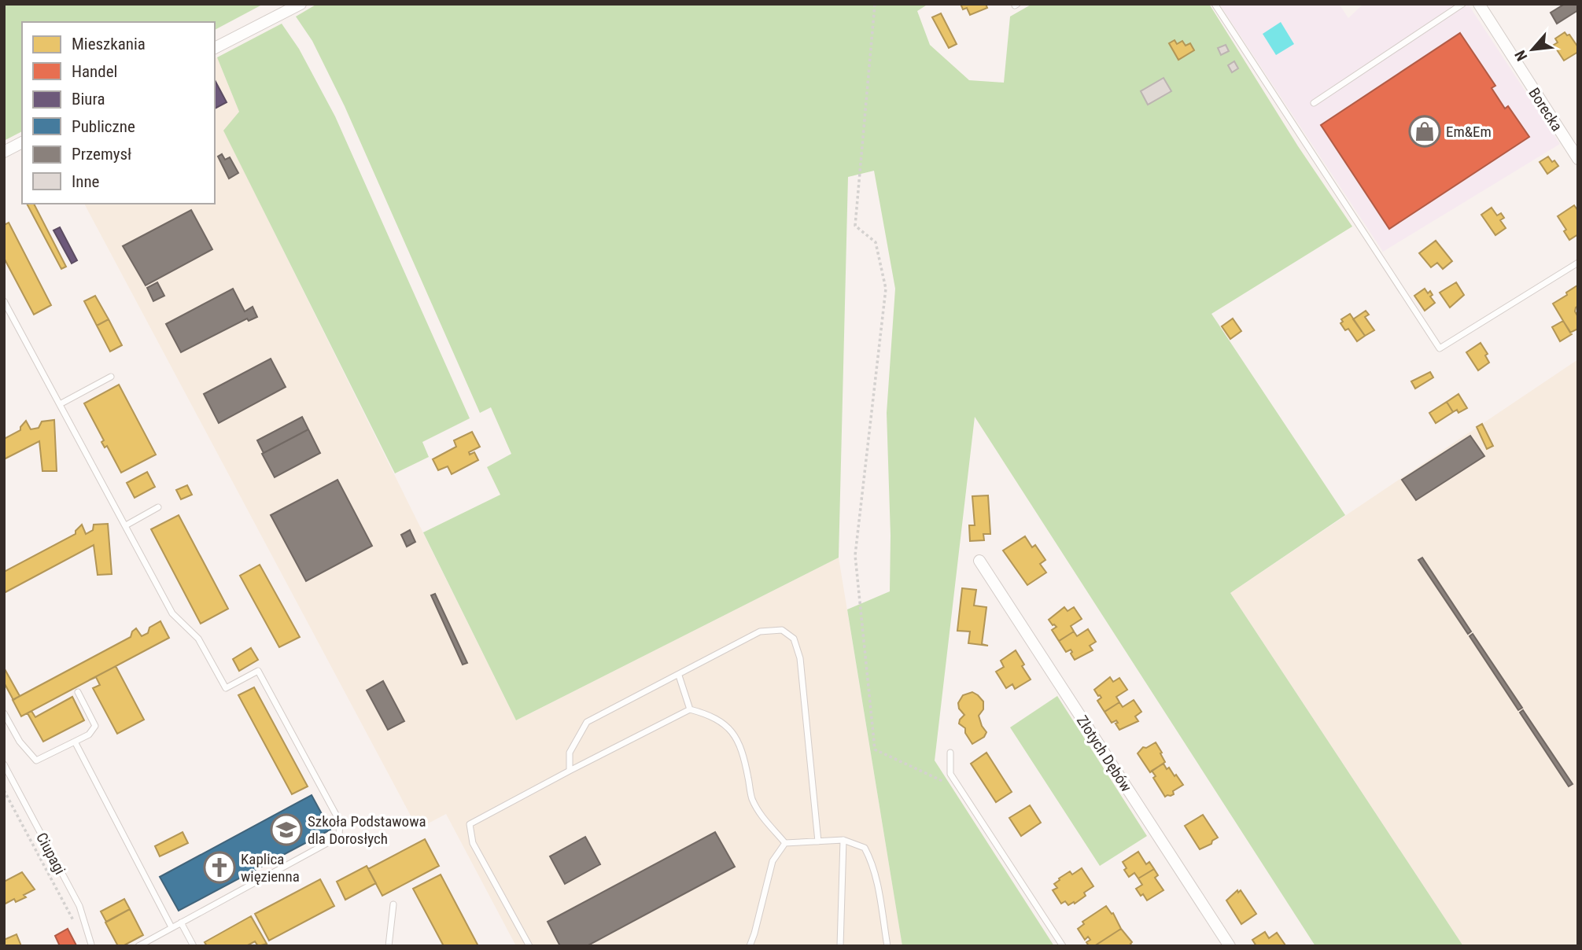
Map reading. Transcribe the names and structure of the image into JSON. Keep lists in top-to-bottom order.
{
  "streets": {
    "street": ["Borecka", "Złotych Dębów"],
    "lane": ["Ciupagi"]
  },
  "places": {
    "shop": ["Em&Em"],
    "school or university": ["Szkoła Podstawowa dla Dorosłych"],
    "church": ["Kaplica więzienna"]
  },
  "legend": [
    "Mieszkania",
    "Handel",
    "Biura",
    "Publiczne",
    "Przemysł",
    "Inne"
  ],
  "north": "bottom left"
}
